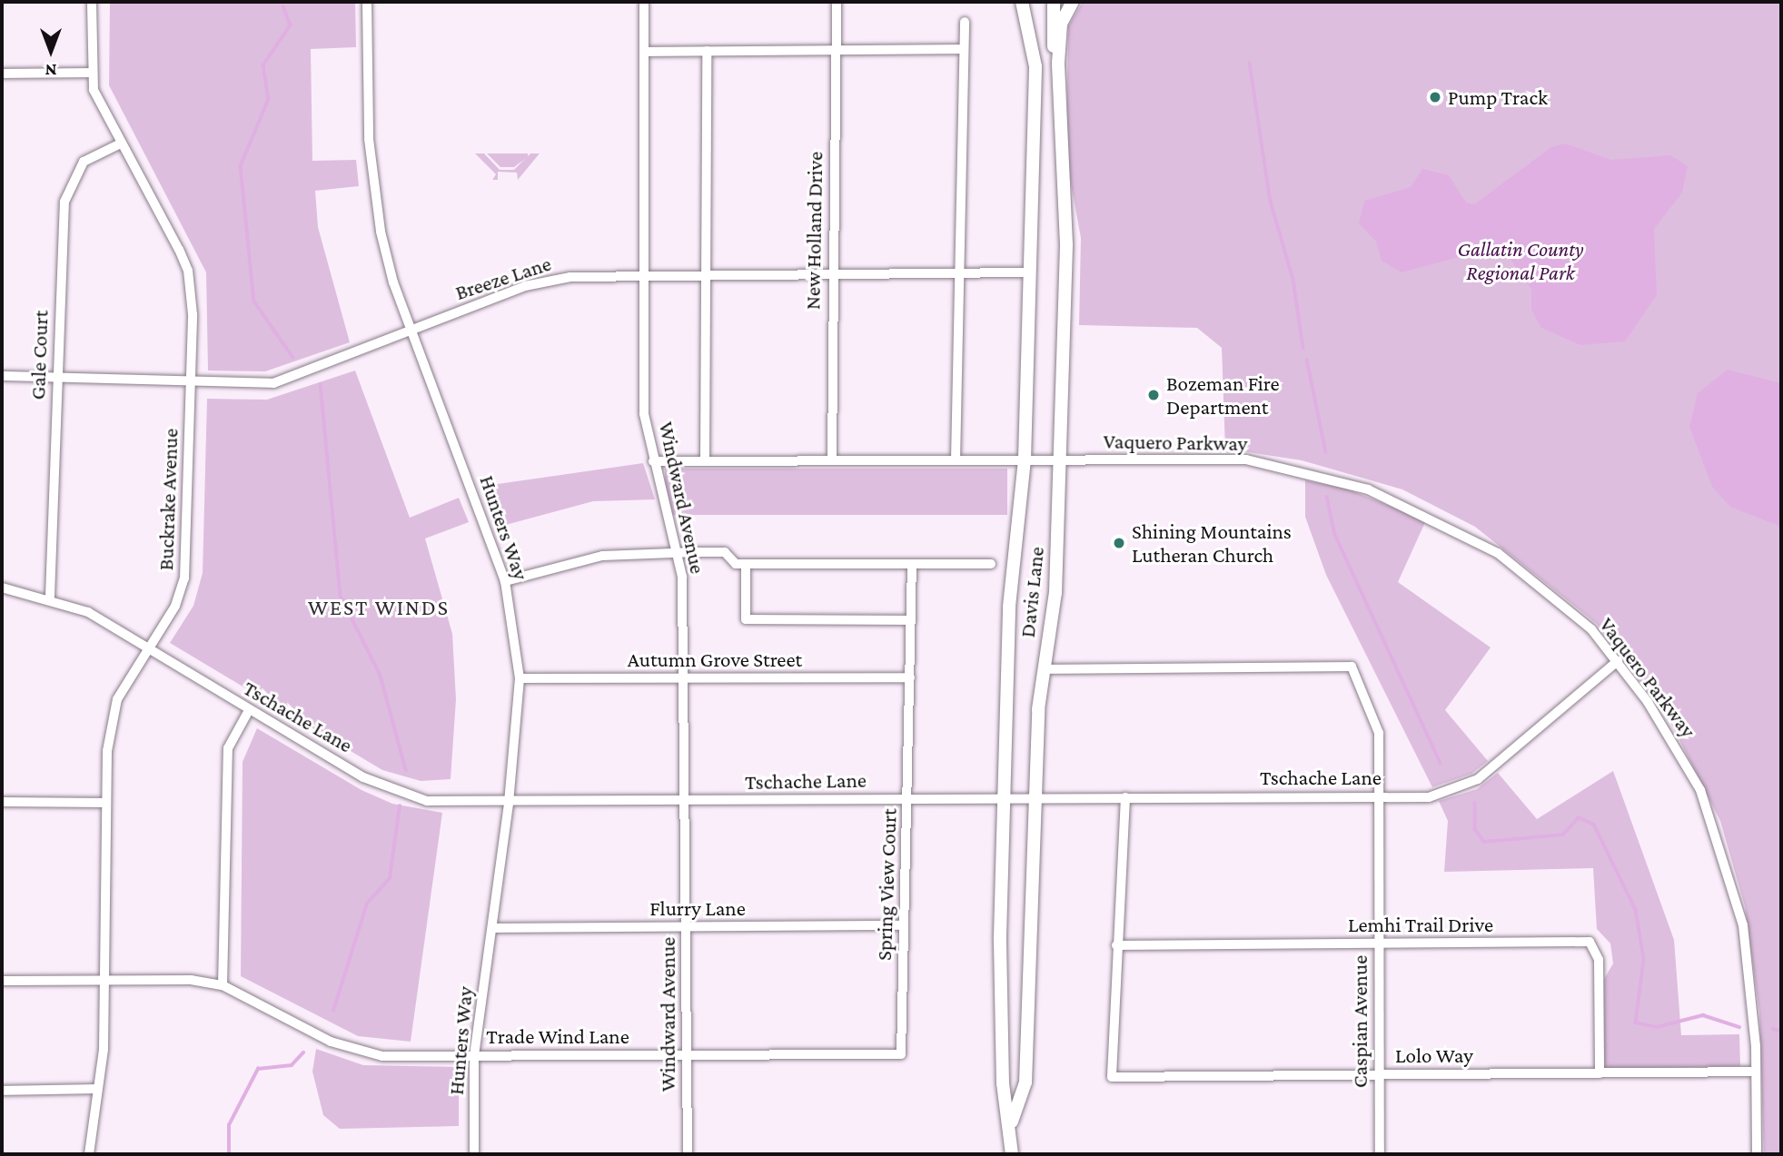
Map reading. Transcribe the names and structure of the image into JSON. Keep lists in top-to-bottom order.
{
  "streets": {
    "main road": ["Davis Lane"],
    "street": [
      "New Holland Drive",
      "Breeze Lane",
      "Gale Court",
      "Vaquero Parkway",
      "Windward Avenue",
      "Buckrake Avenue",
      "Hunters Way",
      "Autumn Grove Street",
      "Tschache Lane",
      "Spring View Court",
      "Flurry Lane",
      "Lemhi Trail Drive",
      "Caspian Avenue",
      "Trade Wind Lane",
      "Lolo Way"
    ]
  },
  "crossings": [
    ["New Holland Drive", "Breeze Lane"],
    ["New Holland Drive", "Vaquero Parkway"],
    ["Breeze Lane", "Gale Court"],
    ["Breeze Lane", "Windward Avenue"],
    ["Breeze Lane", "Buckrake Avenue"],
    ["Breeze Lane", "Hunters Way"],
    ["Breeze Lane", "Davis Lane"],
    ["Gale Court", "Buckrake Avenue"],
    ["Gale Court", "Tschache Lane"],
    ["Vaquero Parkway", "Windward Avenue"],
    ["Vaquero Parkway", "Davis Lane"],
    ["Vaquero Parkway", "Tschache Lane"],
    ["Vaquero Parkway", "Lolo Way"],
    ["Windward Avenue", "Autumn Grove Street"],
    ["Windward Avenue", "Tschache Lane"],
    ["Windward Avenue", "Flurry Lane"],
    ["Windward Avenue", "Trade Wind Lane"],
    ["Buckrake Avenue", "Tschache Lane"],
    ["Buckrake Avenue", "Trade Wind Lane"],
    ["Hunters Way", "Autumn Grove Street"],
    ["Hunters Way", "Tschache Lane"],
    ["Hunters Way", "Flurry Lane"],
    ["Hunters Way", "Trade Wind Lane"],
    ["Davis Lane", "Tschache Lane"],
    ["Davis Lane", "Caspian Avenue"],
    ["Autumn Grove Street", "Spring View Court"],
    ["Tschache Lane", "Spring View Court"],
    ["Tschache Lane", "Caspian Avenue"],
    ["Spring View Court", "Flurry Lane"],
    ["Spring View Court", "Trade Wind Lane"],
    ["Lemhi Trail Drive", "Caspian Avenue"],
    ["Lemhi Trail Drive", "Lolo Way"],
    ["Caspian Avenue", "Lolo Way"]
  ],
  "districts": ["WEST WINDS"],
  "parks": ["Gallatin County Regional Park"],
  "places": ["Pump Track", "Bozeman Fire Department", "Shining Mountains Lutheran Church"],
  "north": "bottom"
}
